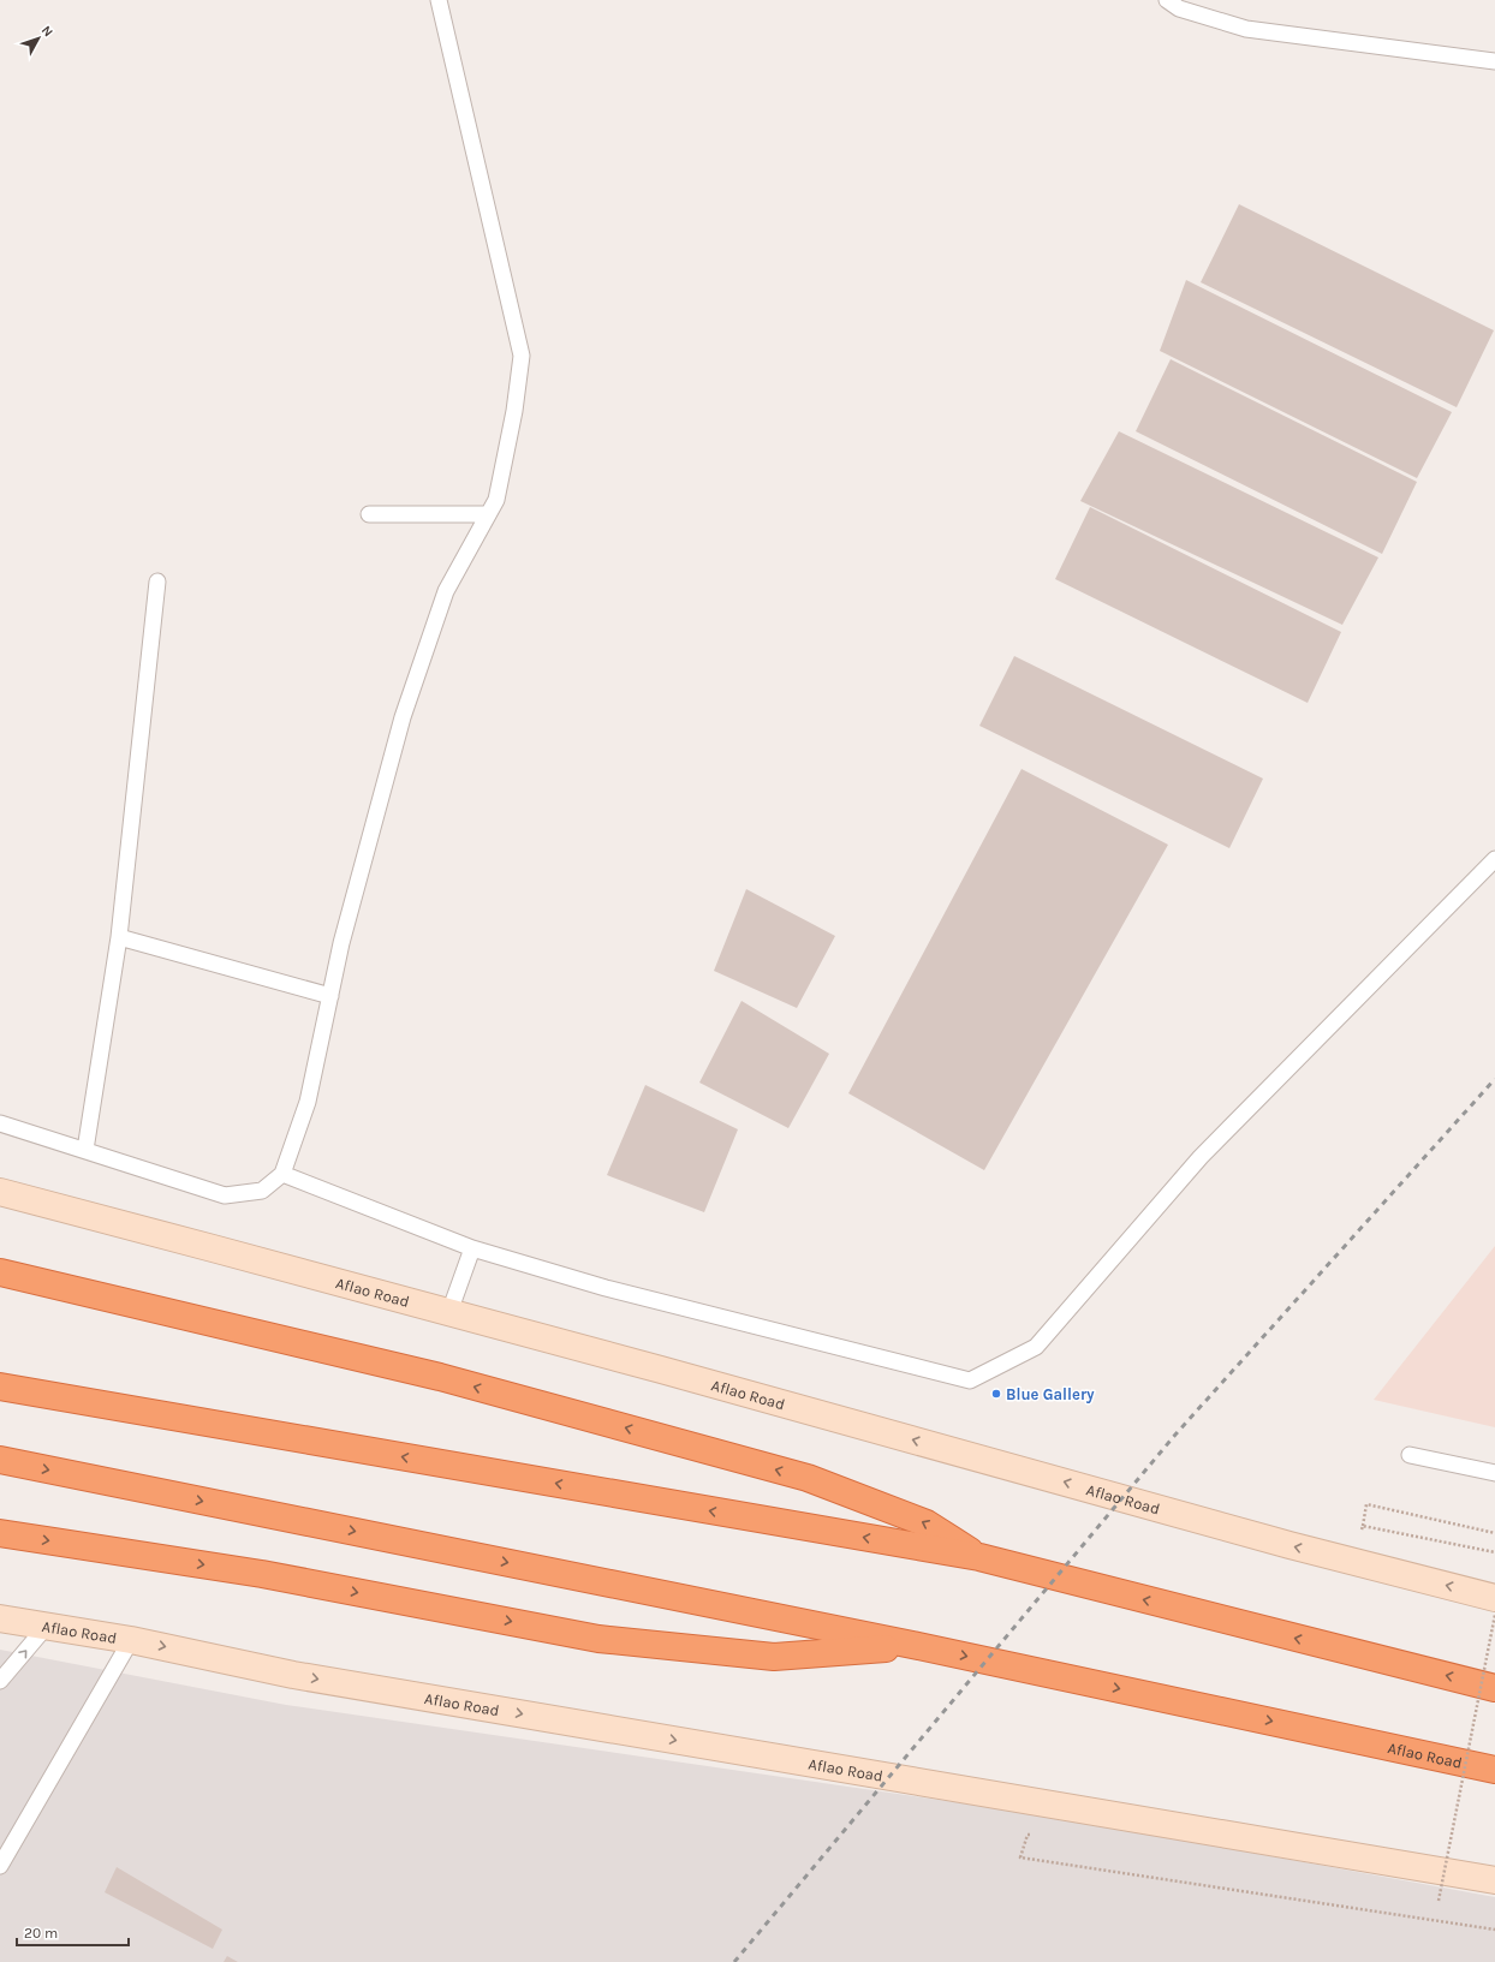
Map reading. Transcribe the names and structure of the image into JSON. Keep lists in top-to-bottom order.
{
  "streets": {
    "highway": ["Aflao Road"]
  },
  "places": ["Blue Gallery"],
  "scale_bar": "20 m",
  "north": "top right"
}
